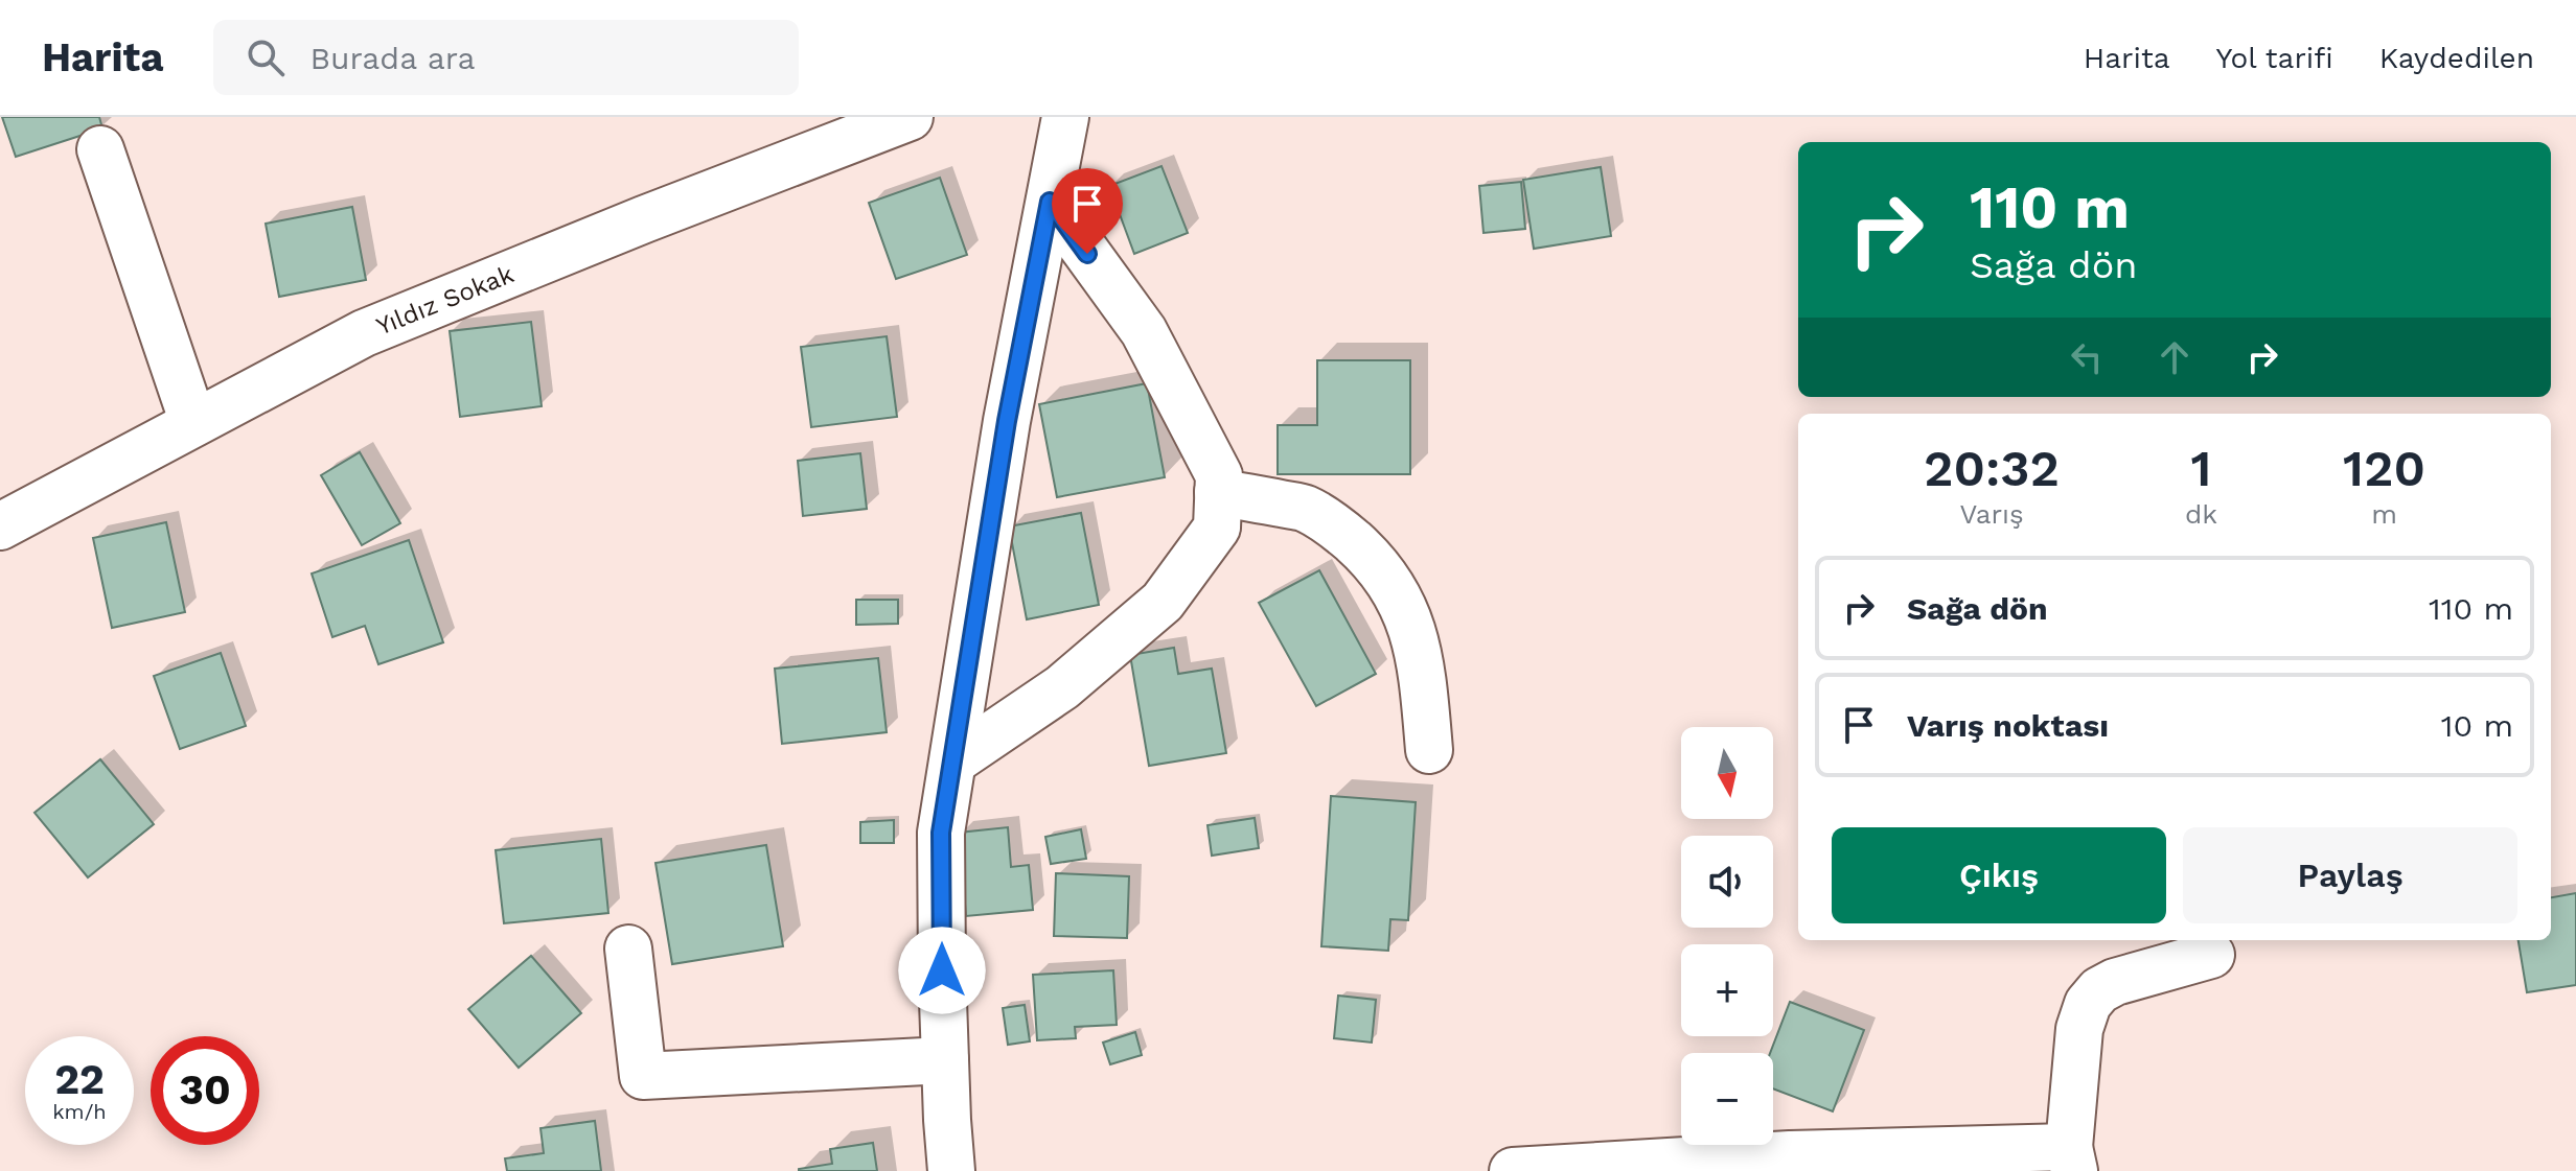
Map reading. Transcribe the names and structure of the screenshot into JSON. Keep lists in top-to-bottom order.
{
  "streets": {
    "street": ["Yıldız Sokak"]
  },
  "north": "bottom",
  "page": {
    "header": "Harita",
    "search": "Burada ara",
    "nav": ["Harita", "Yol tarifi", "Kaydedilen"],
    "turn": ["110 m", "Sağa dön"],
    "eta": [
      "20:32",
      "Varış",
      "1",
      "dk",
      "120",
      "m"
    ],
    "list": [
      {
        "name": "Sağa dön",
        "value": "110 m"
      },
      {
        "name": "Varış noktası",
        "value": "10 m"
      }
    ],
    "map_buttons": ["+", "−"],
    "buttons": ["Çıkış", "Paylaş"],
    "speed": "22 km/h",
    "limit": "30"
  }
}
